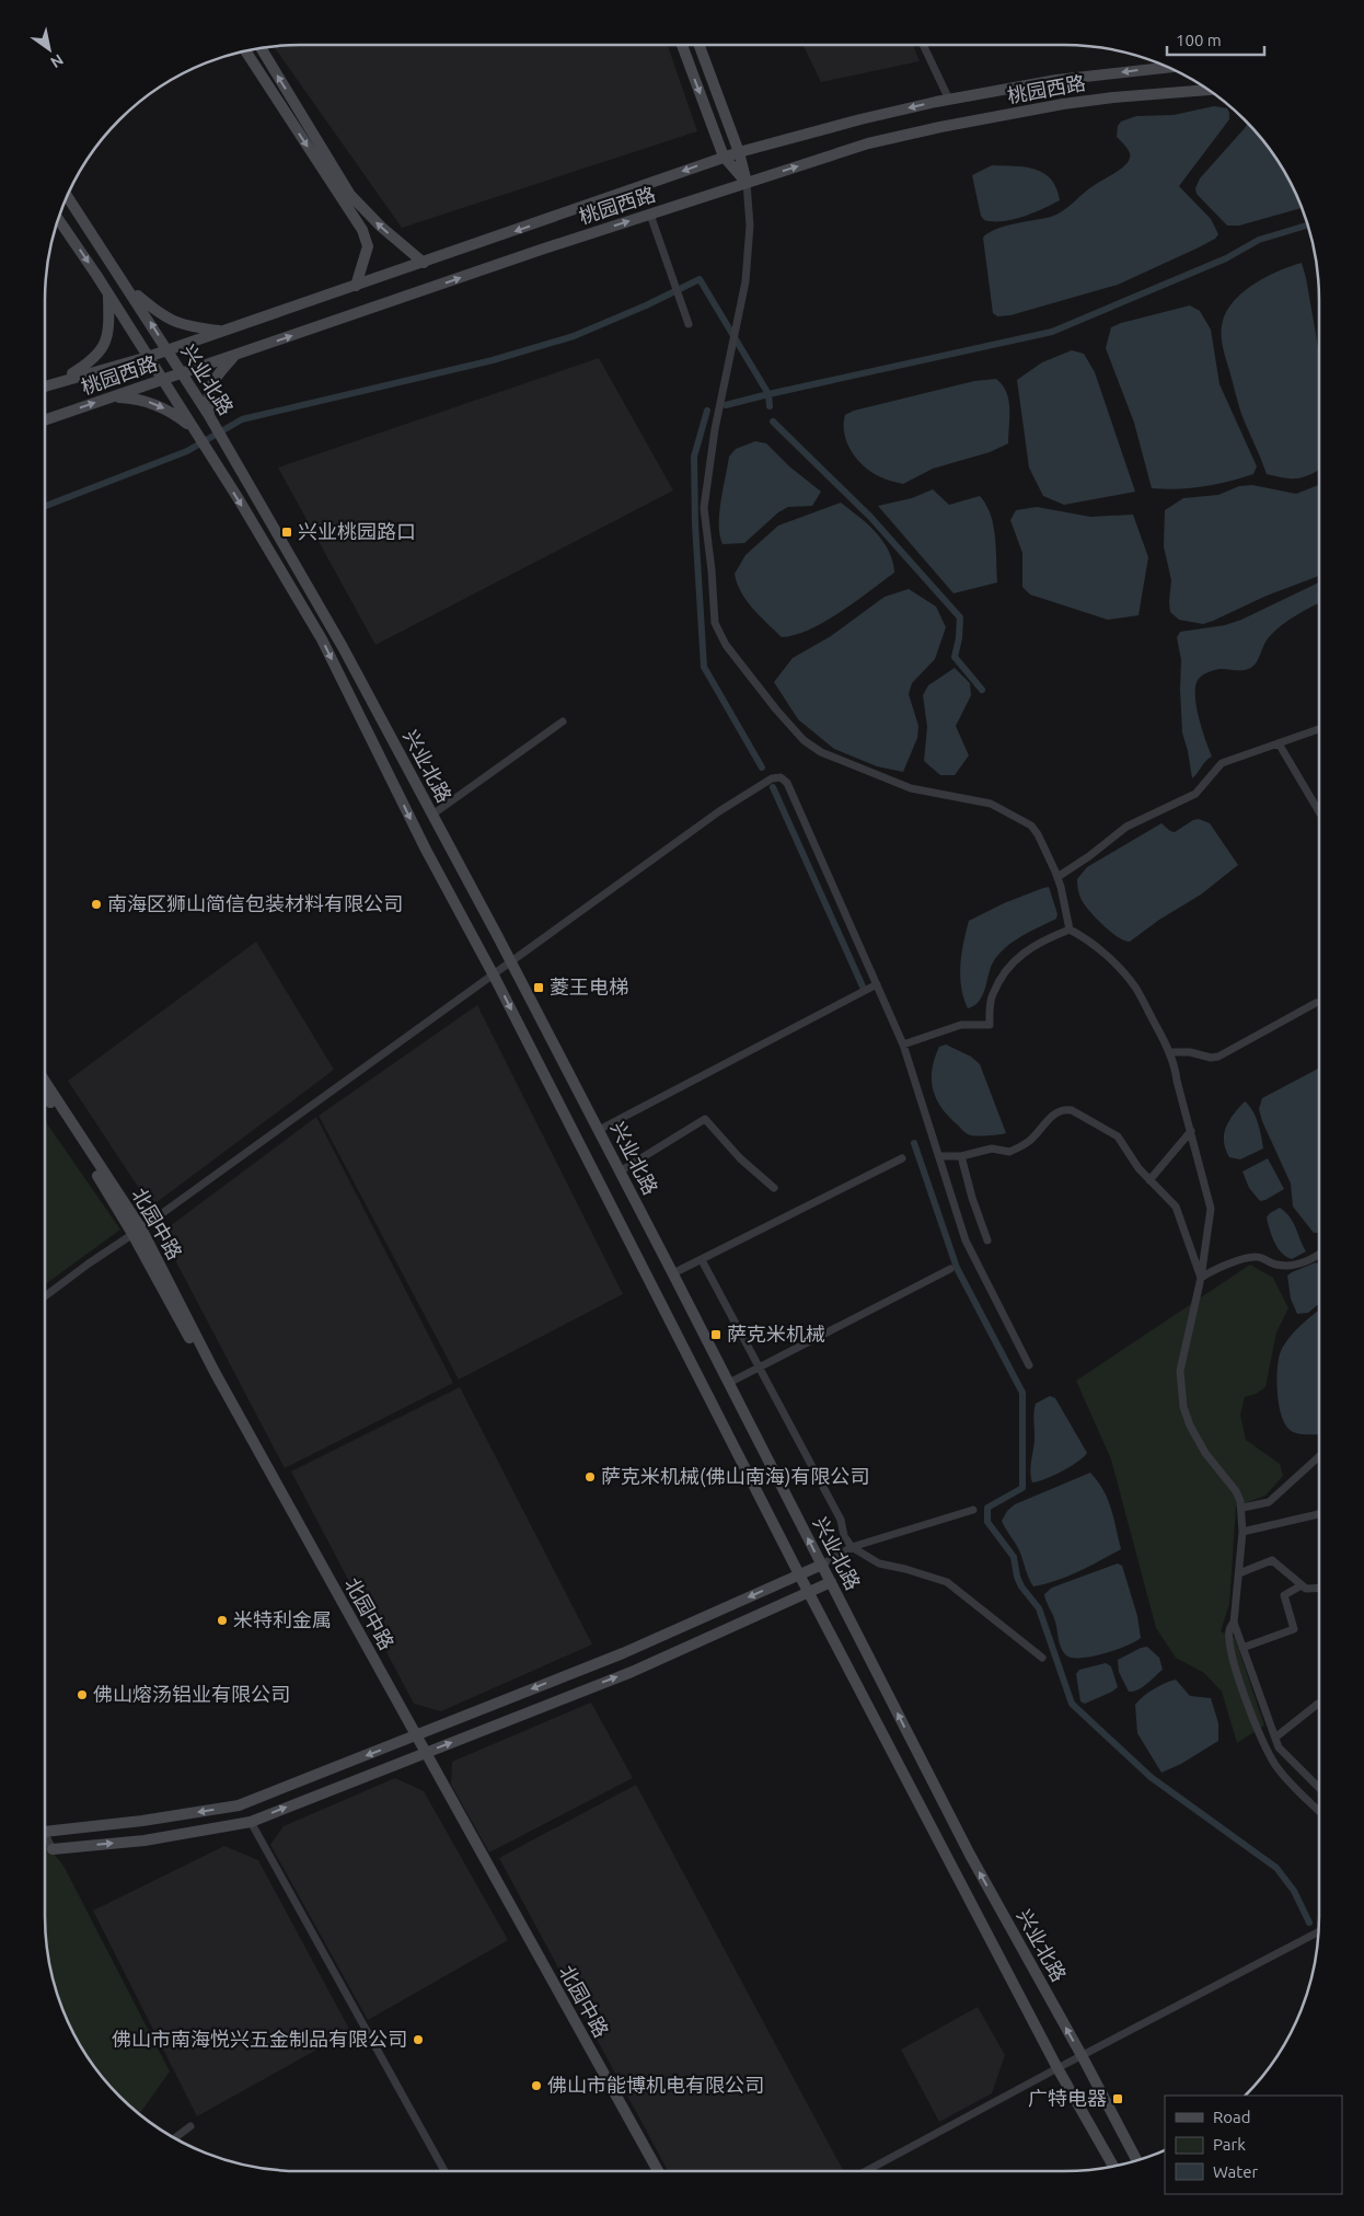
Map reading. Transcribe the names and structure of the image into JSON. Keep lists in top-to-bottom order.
{
  "streets": {
    "main road": ["桃园西路", "兴业北路", "北园中路"]
  },
  "crossings": [
    ["桃园西路", "兴业北路"]
  ],
  "places": {
    "transit": [
      "兴业桃园路口",
      "菱王电梯",
      "萨克米机械",
      "广特电器"
    ],
    "other": [
      "南海区狮山简信包装材料有限公司",
      "萨克米机械(佛山南海)有限公司",
      "米特利金属",
      "佛山熔汤铝业有限公司",
      "佛山市南海悦兴五金制品有限公司",
      "佛山市能博机电有限公司"
    ]
  },
  "legend": ["Road", "Park", "Water"],
  "scale_bar": "100 m",
  "north": "bottom right"
}
